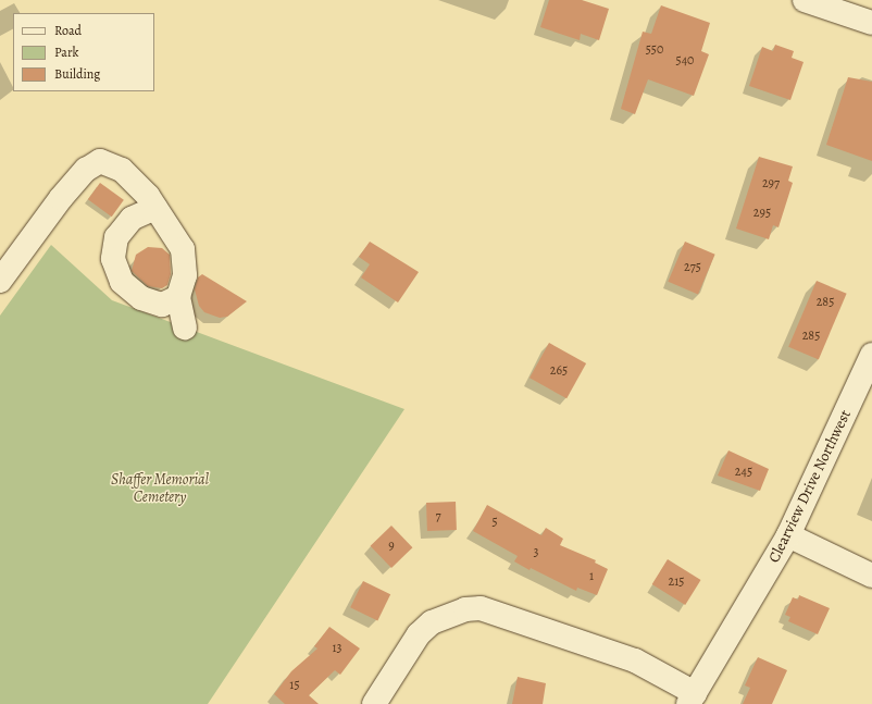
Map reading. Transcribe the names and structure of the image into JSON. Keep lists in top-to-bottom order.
{
  "streets": {
    "street": ["Clearview Drive Northwest"]
  },
  "parks": ["Shaffer Memorial Cemetery"],
  "house_numbers": [
    "550",
    "540",
    "297",
    "295",
    "275",
    "285",
    "285",
    "265",
    "245",
    "7",
    "5",
    "9",
    "3",
    "1",
    "215",
    "13",
    "15"
  ],
  "legend": ["Road", "Park", "Building"]
}
